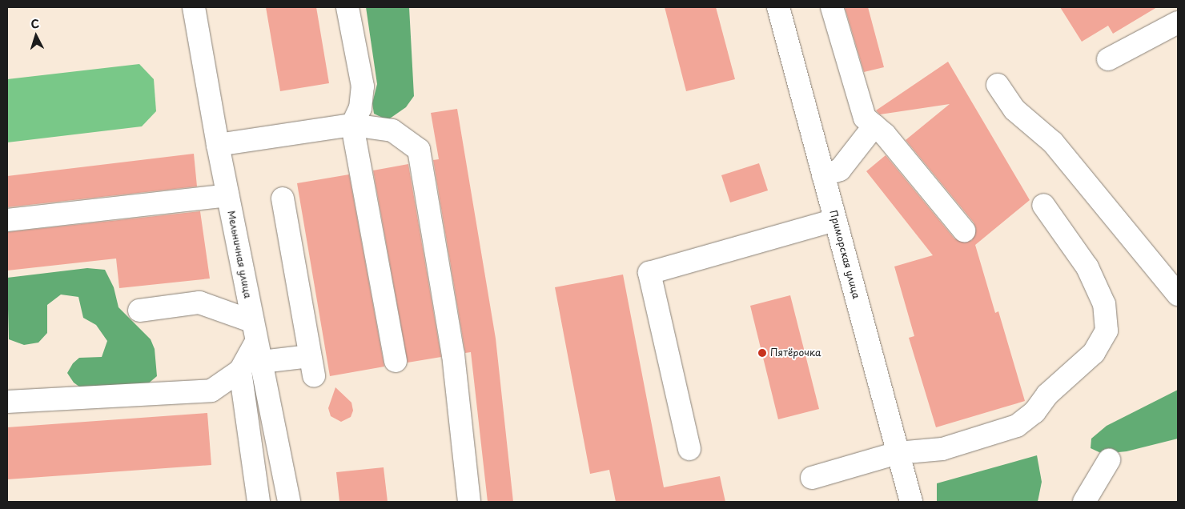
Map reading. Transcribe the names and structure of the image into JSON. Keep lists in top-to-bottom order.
{
  "streets": {
    "main road": ["Мельничная улица", "Приморская улица"]
  },
  "places": ["Пятёрочка"],
  "north": "top"
}
